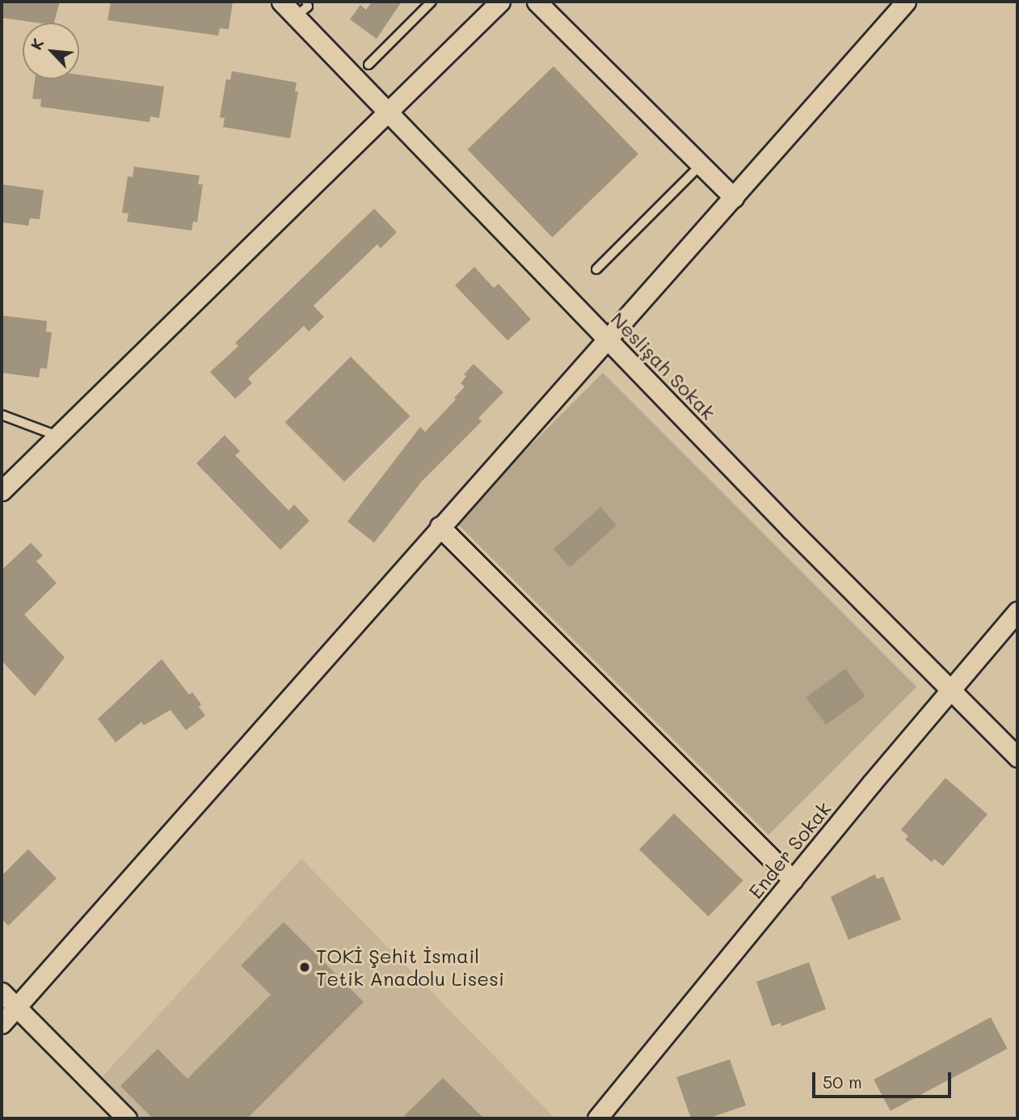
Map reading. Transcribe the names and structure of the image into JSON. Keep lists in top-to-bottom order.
{
  "streets": {
    "street": ["Neslişah Sokak", "Ender Sokak"]
  },
  "crossings": [
    ["Neslişah Sokak", "Ender Sokak"]
  ],
  "places": ["TOKİ Şehit İsmail Tetik Anadolu Lisesi"],
  "scale_bar": "50 m",
  "north": "top left"
}
